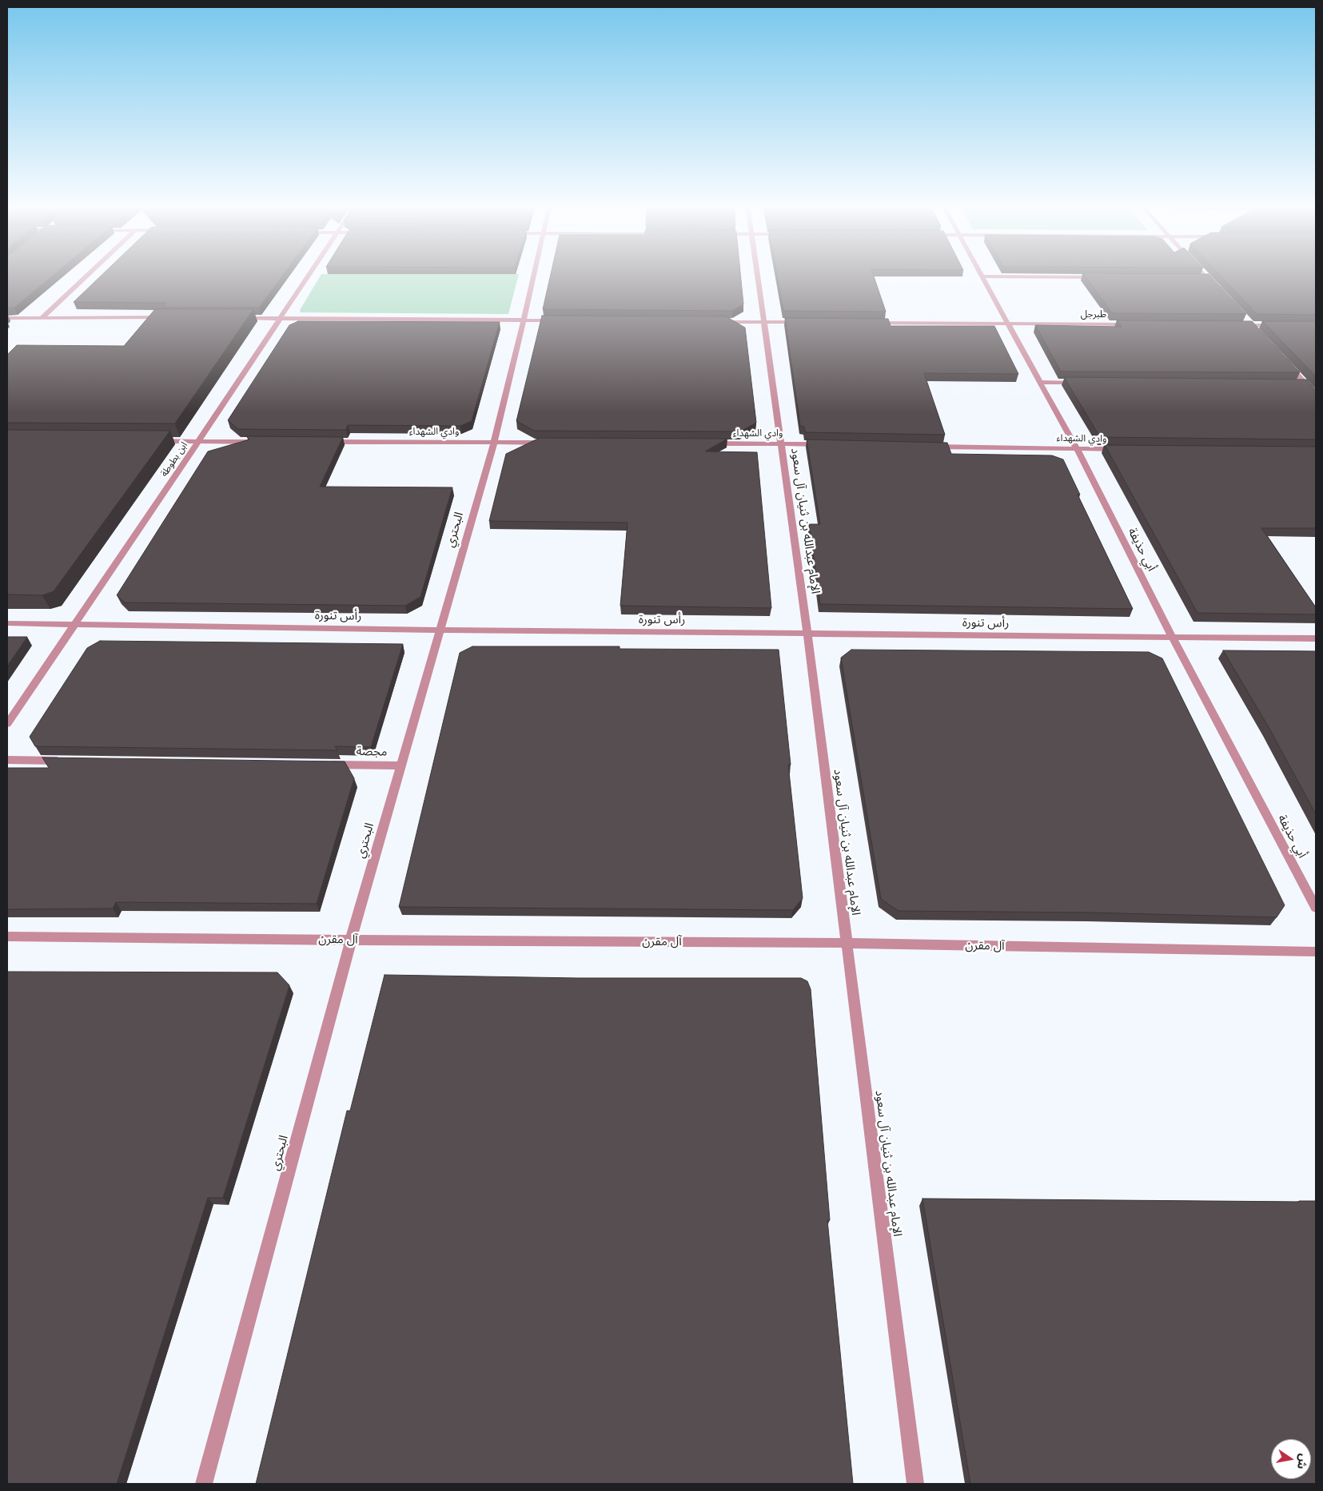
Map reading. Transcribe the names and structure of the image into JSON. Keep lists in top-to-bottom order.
{
  "streets": {
    "street": [
      "طبرجل",
      "وادي الشهداء",
      "ابن بطوطة",
      "الإمام عبدالله بن ثنيان آل سعود",
      "البحتري",
      "أبي حذيفة",
      "رأس تنورة",
      "مجصة",
      "آل مقرن"
    ]
  },
  "crossings": [
    ["طبرجل", "أبي حذيفة"],
    ["وادي الشهداء", "الإمام عبدالله بن ثنيان آل سعود"],
    ["وادي الشهداء", "البحتري"],
    ["وادي الشهداء", "أبي حذيفة"],
    ["ابن بطوطة", "رأس تنورة"],
    ["الإمام عبدالله بن ثنيان آل سعود", "رأس تنورة"],
    ["الإمام عبدالله بن ثنيان آل سعود", "آل مقرن"],
    ["البحتري", "رأس تنورة"],
    ["البحتري", "مجصة"],
    ["البحتري", "آل مقرن"],
    ["أبي حذيفة", "رأس تنورة"]
  ],
  "north": "right"
}
